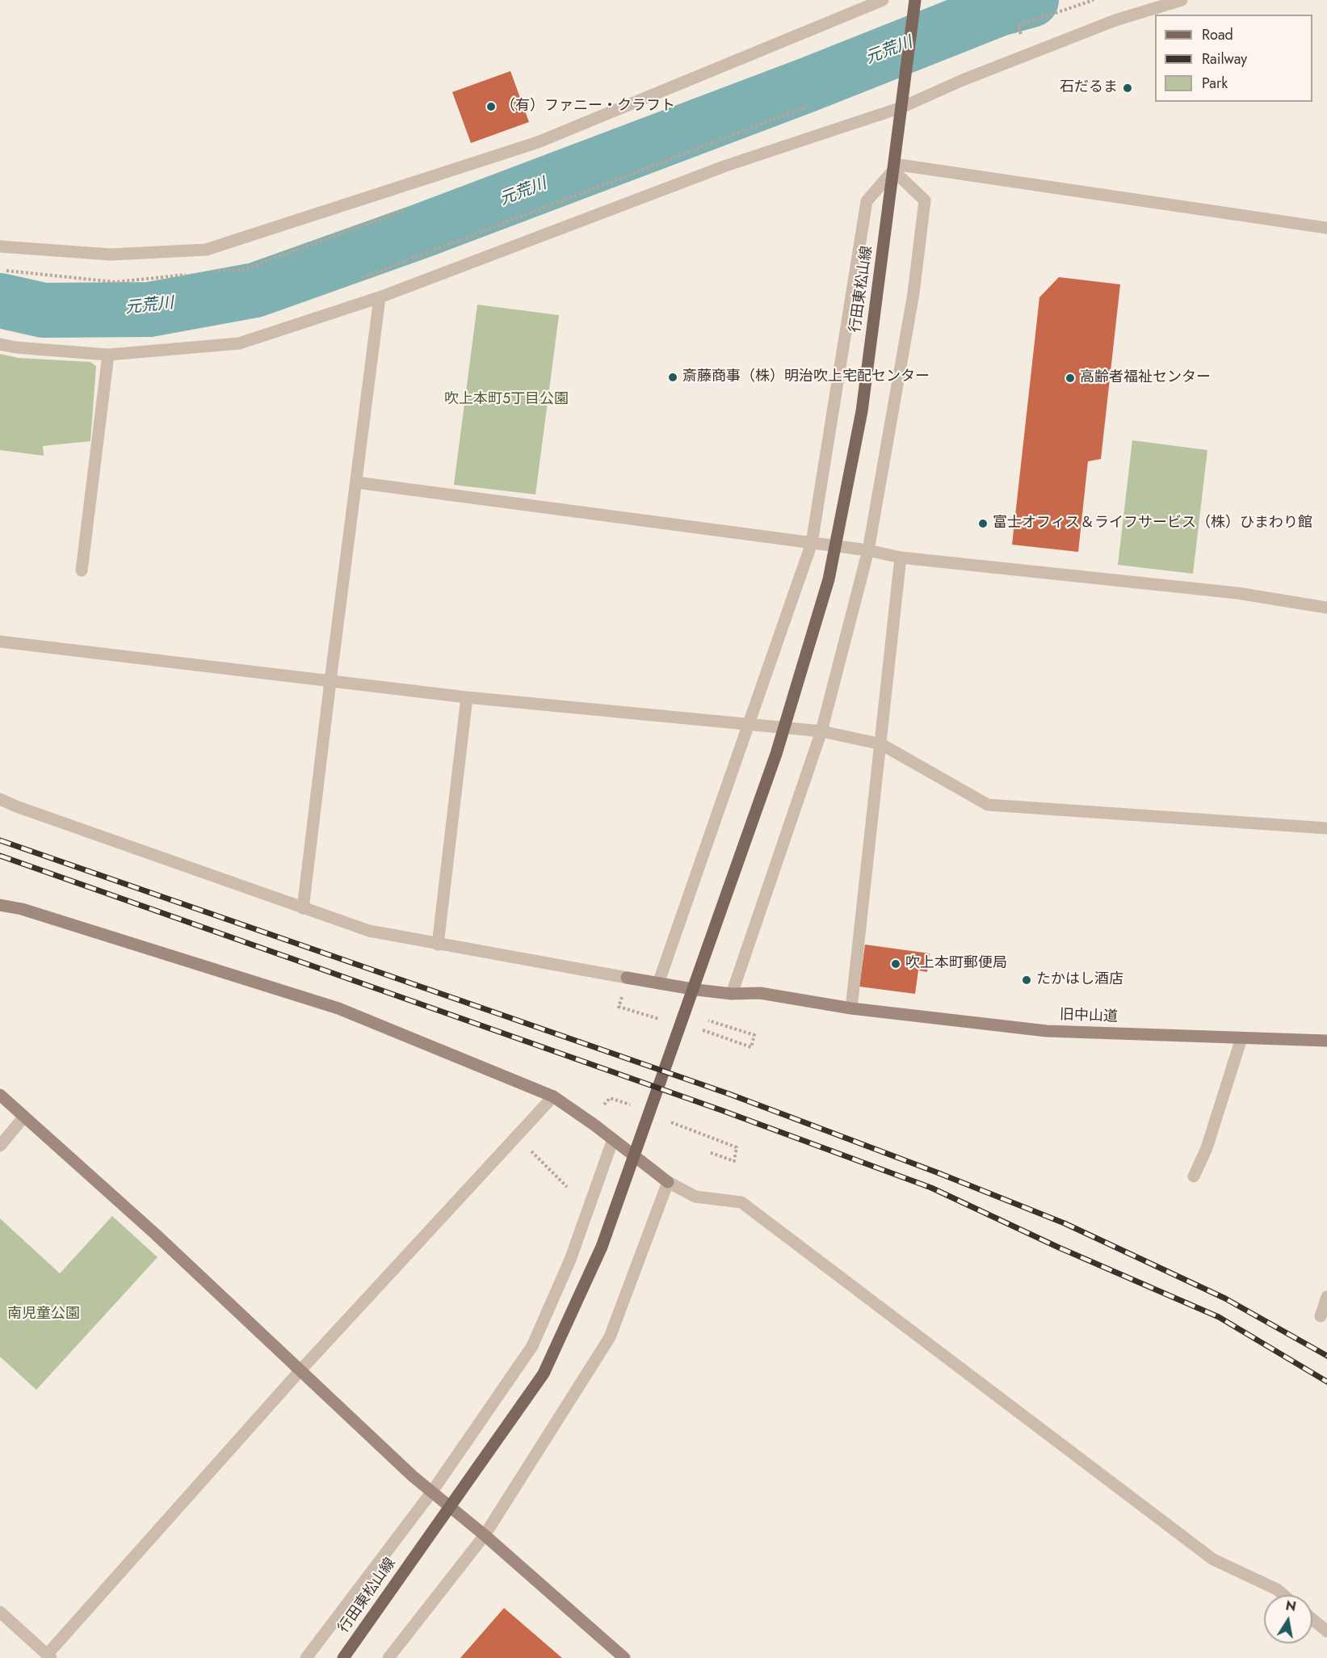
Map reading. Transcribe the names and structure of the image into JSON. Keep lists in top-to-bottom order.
{
  "streets": {
    "main road": ["行田東松山線"],
    "street": ["旧中山道"]
  },
  "water": ["元荒川"],
  "parks": ["吹上本町5丁目公園", "南児童公園"],
  "places": [
    "石だるま",
    "（有）ファニー・クラフト",
    "斎藤商事（株）明治吹上宅配センター",
    "高齢者福祉センター",
    "富士オフィス＆ライフサービス（株）ひまわり館",
    "吹上本町郵便局",
    "たかはし酒店"
  ],
  "legend": ["Road", "Railway", "Park"],
  "north": "top"
}
